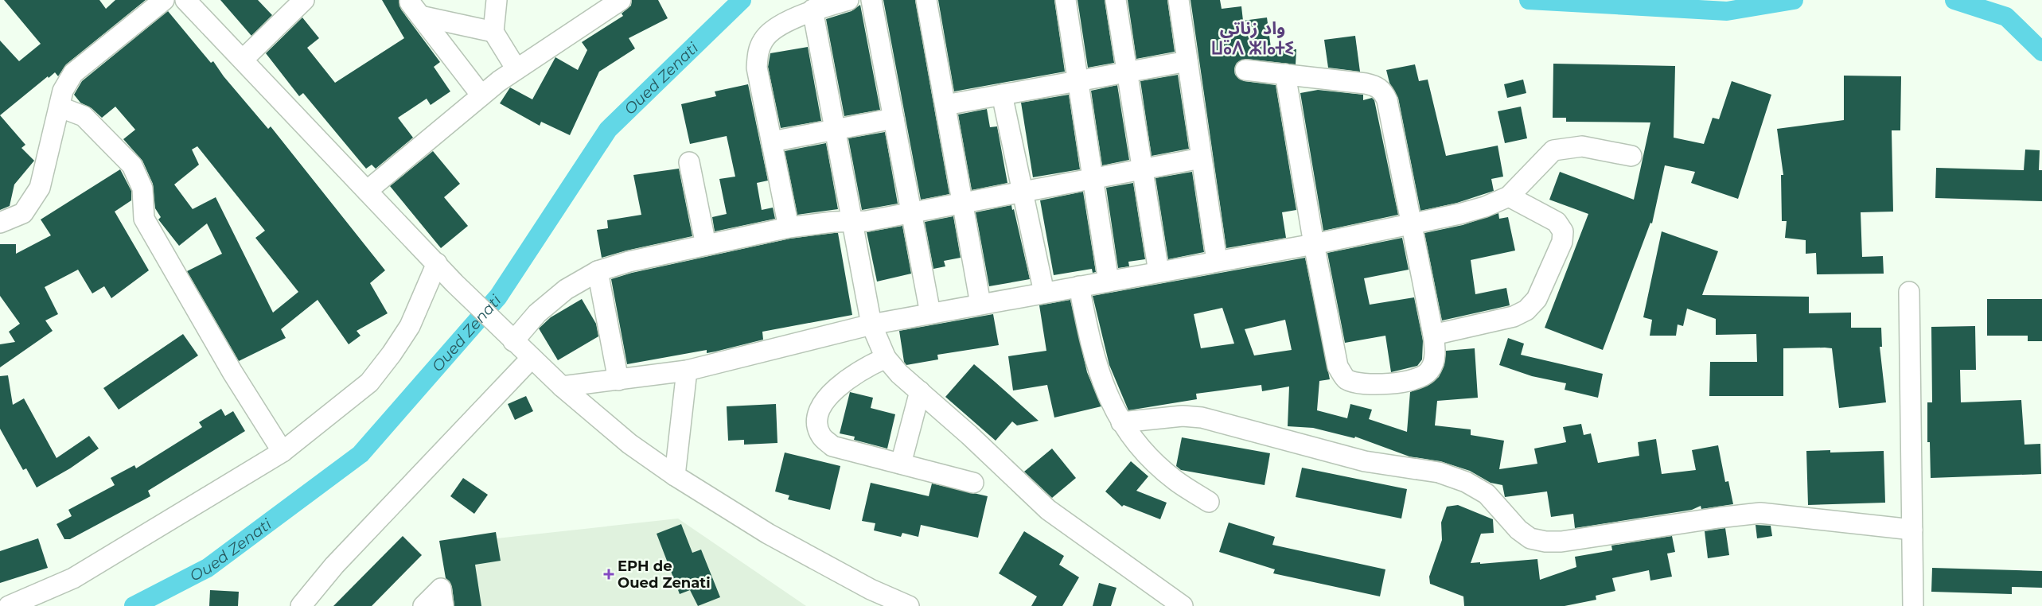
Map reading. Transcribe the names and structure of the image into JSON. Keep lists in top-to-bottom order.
{
  "districts": ["واد زناتي ⵡⴰⴷ ⵣⵏⴰⵜⵉ"],
  "water": ["Oued Zenati"],
  "places": {
    "health": ["EPH de Oued Zenati"]
  }
}
